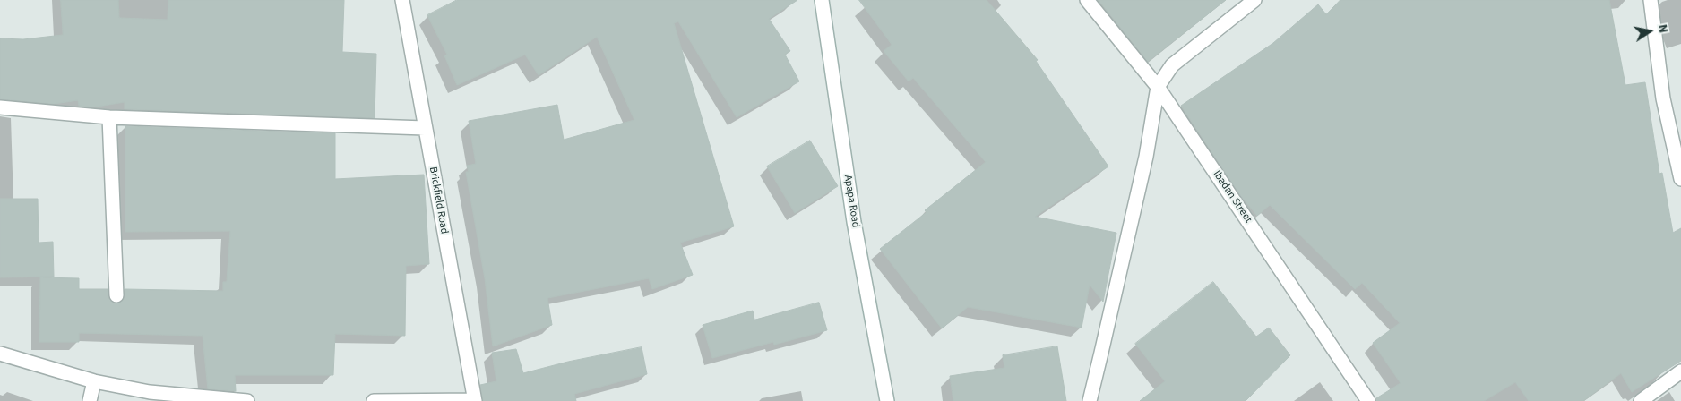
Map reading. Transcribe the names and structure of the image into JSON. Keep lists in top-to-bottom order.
{
  "streets": {
    "street": ["Ibadan Street", "Brickfield Road", "Apapa Road"]
  },
  "north": "right"
}
